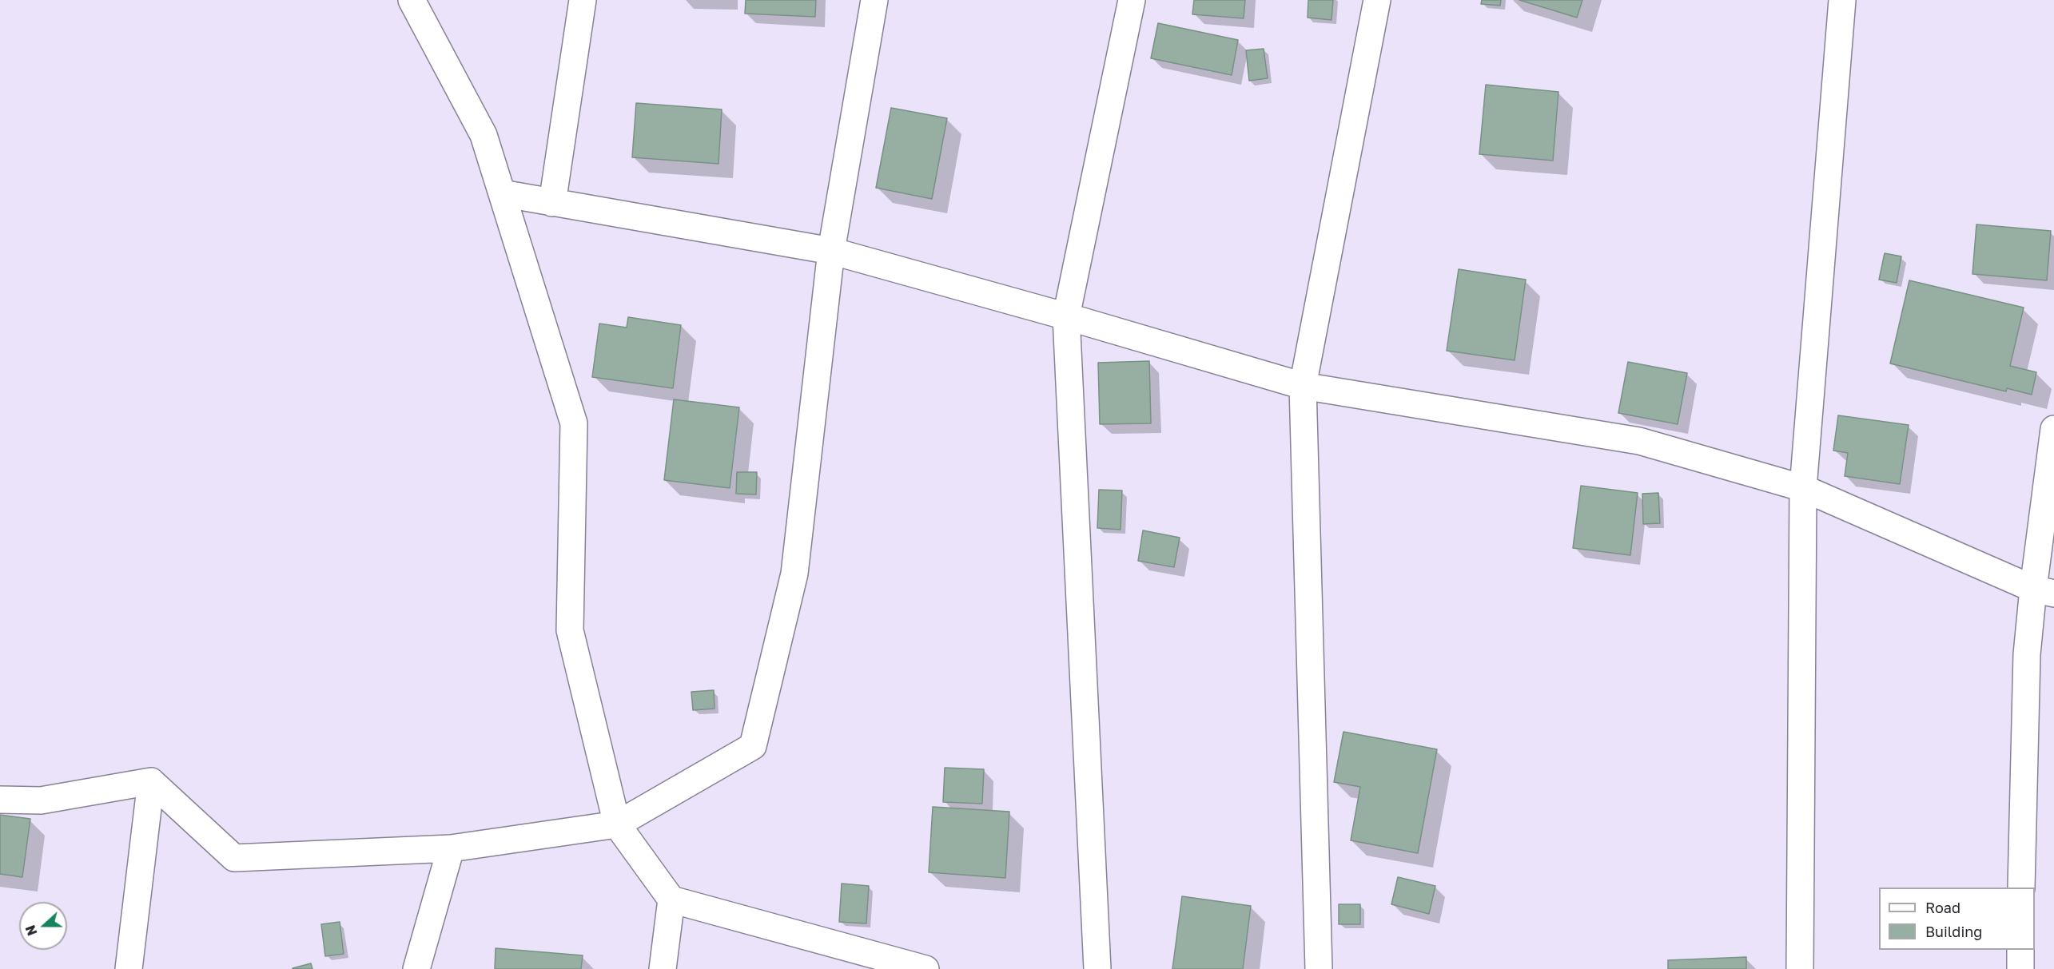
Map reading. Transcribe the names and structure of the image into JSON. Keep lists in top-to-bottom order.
{
  "legend": ["Road", "Building"],
  "north": "left"
}
